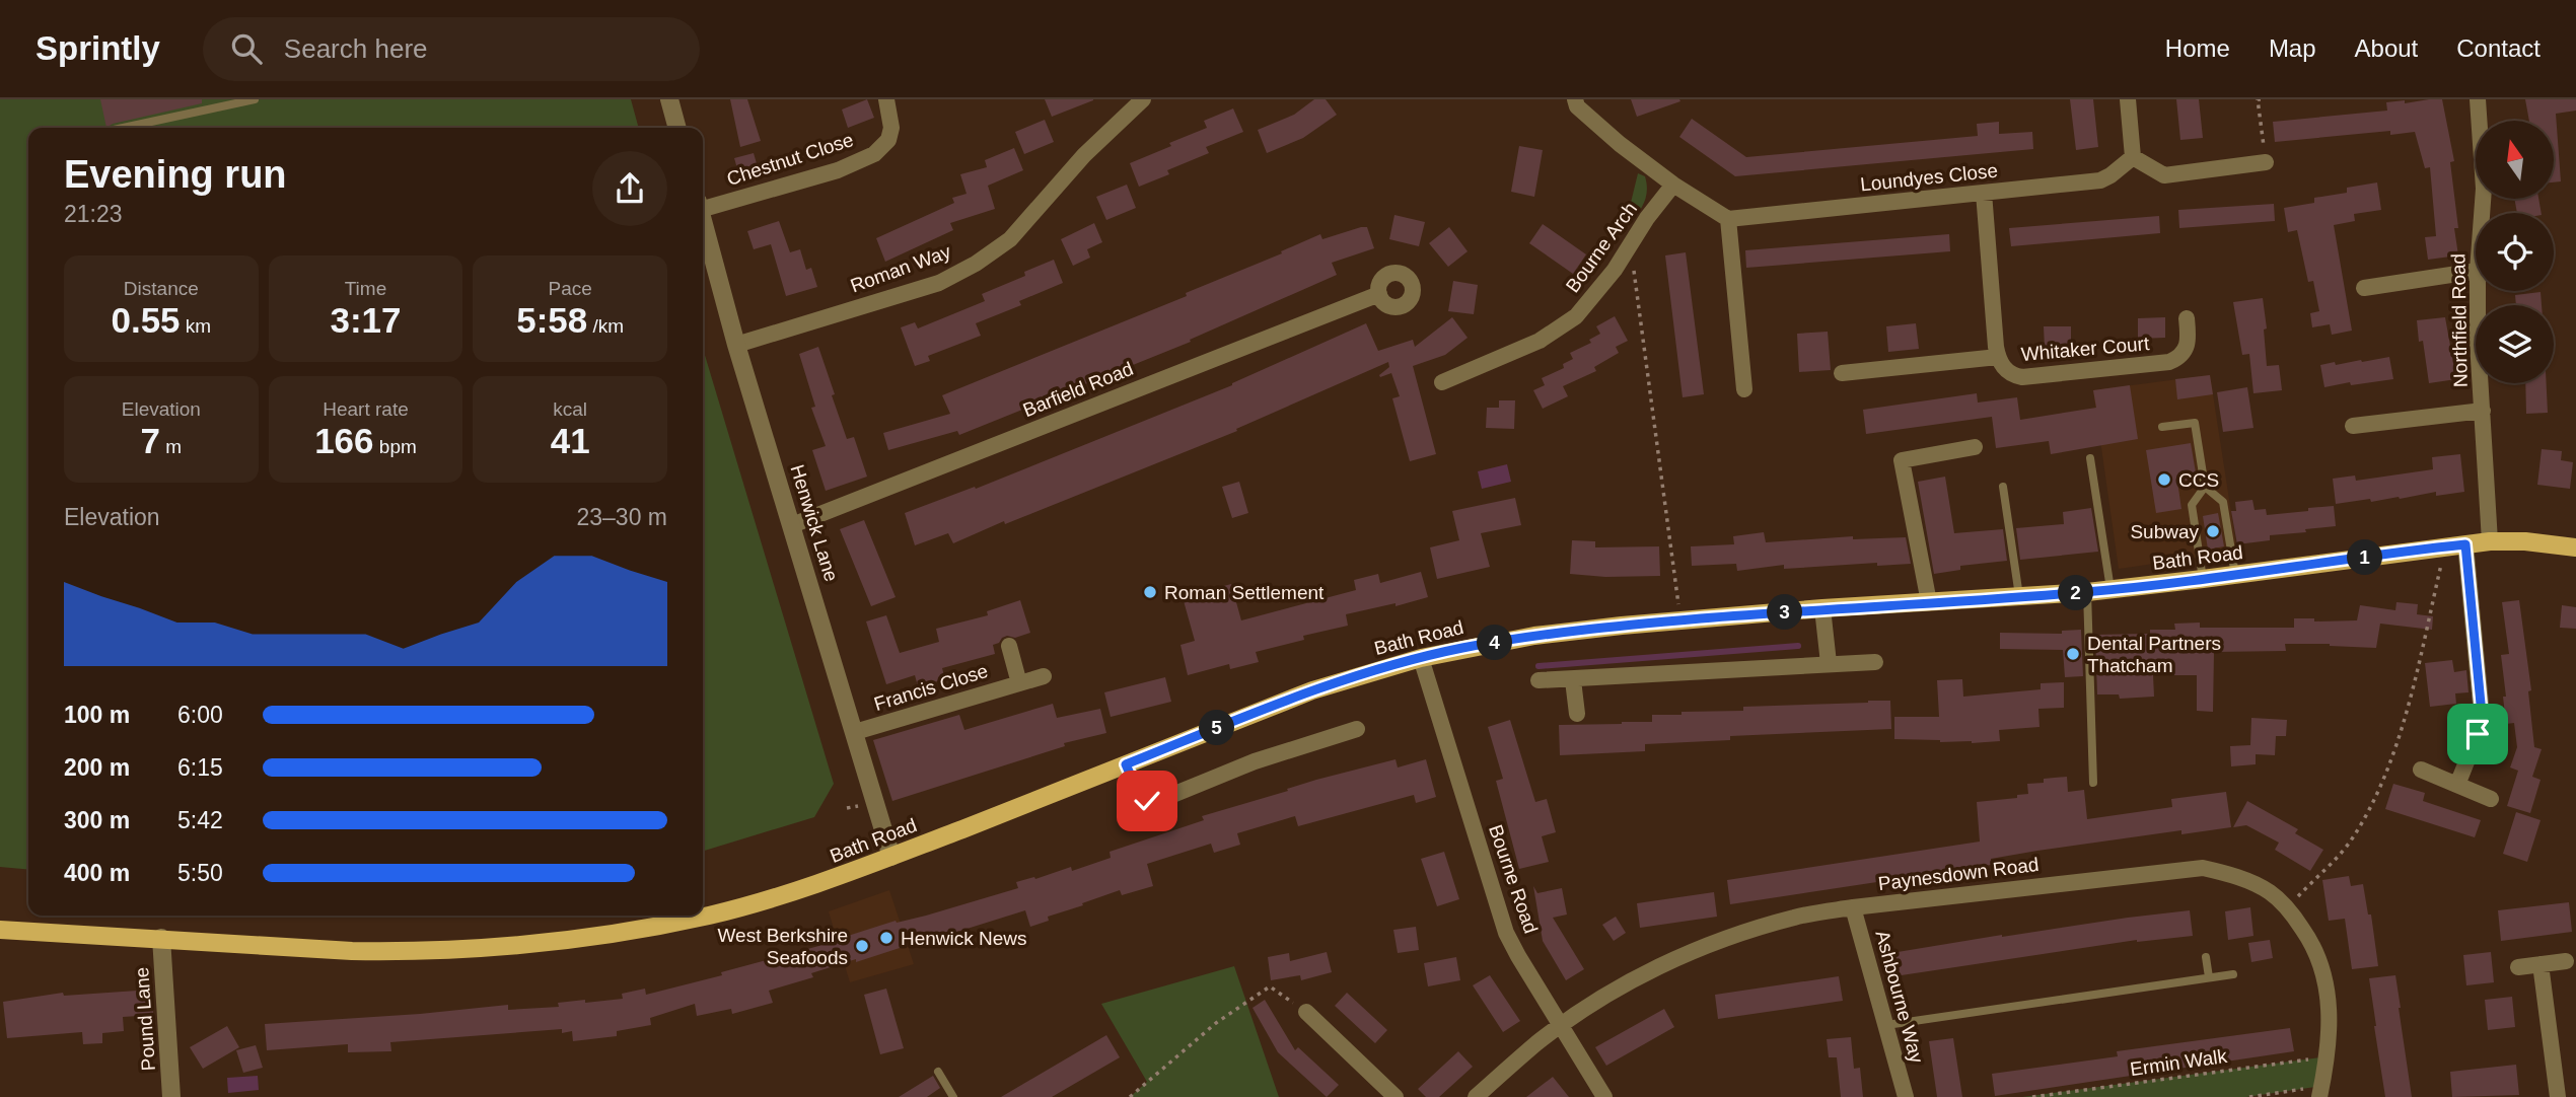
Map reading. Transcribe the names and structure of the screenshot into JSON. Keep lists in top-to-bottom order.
{
  "streets": {
    "main road": ["Bath Road"],
    "street": [
      "Chestnut Close",
      "Loundyes Close",
      "Bourne Arch",
      "Roman Way",
      "Northfield Road",
      "Whitaker Court",
      "Barfield Road",
      "Henwick Lane",
      "Francis Close",
      "Paynesdown Road",
      "Bourne Road",
      "Ashbourne Way",
      "Pound Lane"
    ],
    "path": ["Ermin Walk"]
  },
  "crossings": [
    ["Loundyes Close", "Whitaker Court"],
    ["Roman Way", "Henwick Lane"],
    ["Northfield Road", "Bath Road"],
    ["Barfield Road", "Henwick Lane"],
    ["Henwick Lane", "Bath Road"],
    ["Henwick Lane", "Francis Close"],
    ["Bath Road", "Bourne Road"],
    ["Bath Road", "Pound Lane"],
    ["Paynesdown Road", "Bourne Road"],
    ["Paynesdown Road", "Ashbourne Way"],
    ["Paynesdown Road", "Ermin Walk"]
  ],
  "places": [
    "CCS",
    "Subway",
    "Roman Settlement",
    "Dental Partners Thatcham",
    "Henwick News",
    "West Berkshire Seafoods"
  ],
  "north": "top",
  "page": {
    "header": "Sprintly",
    "search": "Search here",
    "nav": [
      "Home",
      "Map",
      "About",
      "Contact"
    ],
    "heading": ["Evening run", "21:23"],
    "stats": [
      ["Distance", "0.55 km"],
      ["Time", "3:17"],
      ["Pace", "5:58 /km"],
      ["Elevation", "7 m"],
      ["Heart rate", "166 bpm"],
      ["kcal", "41"]
    ],
    "chart": ["Elevation", "23–30 m"],
    "pins": [
      "1",
      "2",
      "3",
      "4",
      "5"
    ],
    "list": [
      {
        "name": "100 m",
        "note": "6:00"
      },
      {
        "name": "200 m",
        "note": "6:15"
      },
      {
        "name": "300 m",
        "note": "5:42"
      },
      {
        "name": "400 m",
        "note": "5:50"
      }
    ]
  }
}
